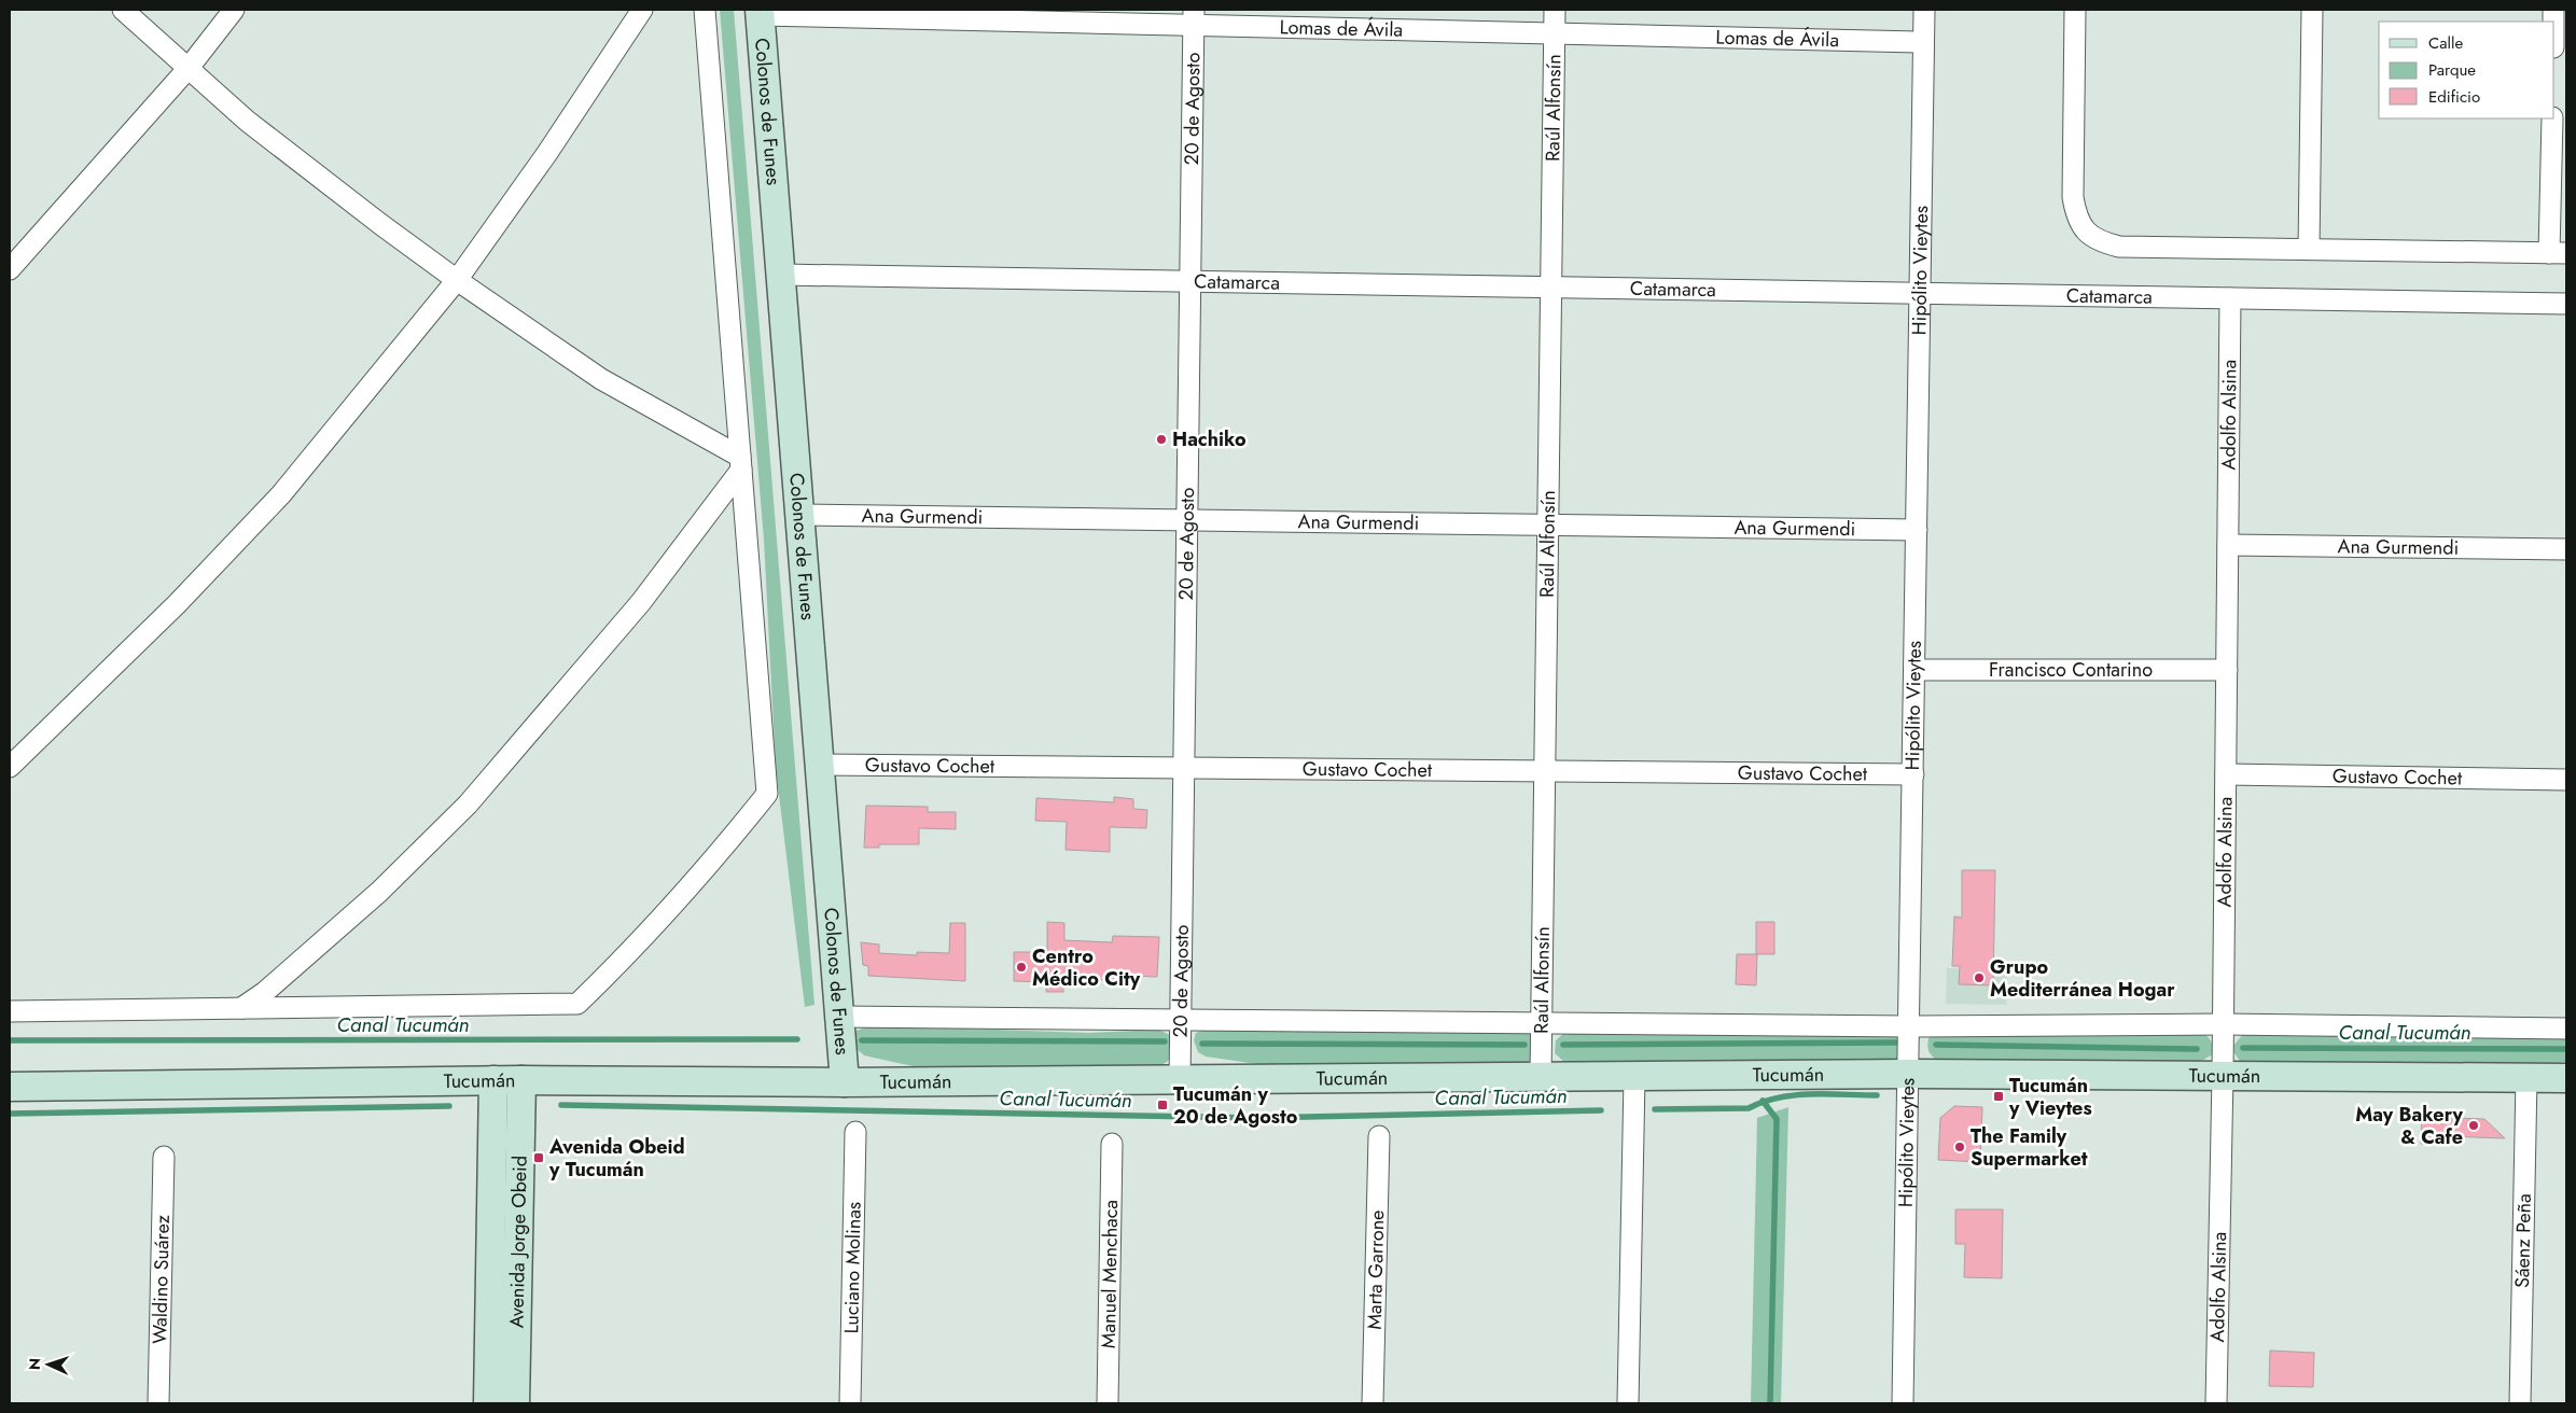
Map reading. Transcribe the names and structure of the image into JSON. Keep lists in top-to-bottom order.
{
  "streets": {
    "main road": ["Colonos de Funes", "Tucumán", "Avenida Jorge Obeid"],
    "street": [
      "Lomas de Ávila",
      "Raúl Alfonsín",
      "20 de Agosto",
      "Hipólito Vieytes",
      "Catamarca",
      "Adolfo Alsina",
      "Ana Gurmendi",
      "Francisco Contarino",
      "Gustavo Cochet",
      "Sáenz Peña",
      "Luciano Molinas",
      "Marta Garrone",
      "Manuel Menchaca",
      "Waldino Suárez"
    ]
  },
  "crossings": [
    ["Lomas de Ávila", "Raúl Alfonsín"],
    ["Lomas de Ávila", "20 de Agosto"],
    ["Lomas de Ávila", "Colonos de Funes"],
    ["Lomas de Ávila", "Hipólito Vieytes"],
    ["Raúl Alfonsín", "Catamarca"],
    ["Raúl Alfonsín", "Ana Gurmendi"],
    ["Raúl Alfonsín", "Gustavo Cochet"],
    ["Raúl Alfonsín", "Tucumán"],
    ["20 de Agosto", "Catamarca"],
    ["20 de Agosto", "Ana Gurmendi"],
    ["20 de Agosto", "Gustavo Cochet"],
    ["20 de Agosto", "Tucumán"],
    ["Colonos de Funes", "Catamarca"],
    ["Colonos de Funes", "Ana Gurmendi"],
    ["Colonos de Funes", "Gustavo Cochet"],
    ["Colonos de Funes", "Tucumán"],
    ["Hipólito Vieytes", "Catamarca"],
    ["Hipólito Vieytes", "Ana Gurmendi"],
    ["Hipólito Vieytes", "Francisco Contarino"],
    ["Hipólito Vieytes", "Gustavo Cochet"],
    ["Hipólito Vieytes", "Tucumán"],
    ["Catamarca", "Adolfo Alsina"],
    ["Adolfo Alsina", "Ana Gurmendi"],
    ["Adolfo Alsina", "Francisco Contarino"],
    ["Adolfo Alsina", "Gustavo Cochet"],
    ["Adolfo Alsina", "Tucumán"],
    ["Tucumán", "Sáenz Peña"],
    ["Tucumán", "Avenida Jorge Obeid"]
  ],
  "water": ["Canal Tucumán"],
  "places": {
    "other": [
      "Hachiko",
      "Centro Médico City",
      "Grupo Mediterránea Hogar",
      "May Bakery & Cafe",
      "The Family Supermarket"
    ],
    "transit": ["Tucumán y Vieytes", "Tucumán y 20 de Agosto", "Avenida Obeid y Tucumán"]
  },
  "legend": ["Calle", "Parque", "Edificio"],
  "north": "left"
}
